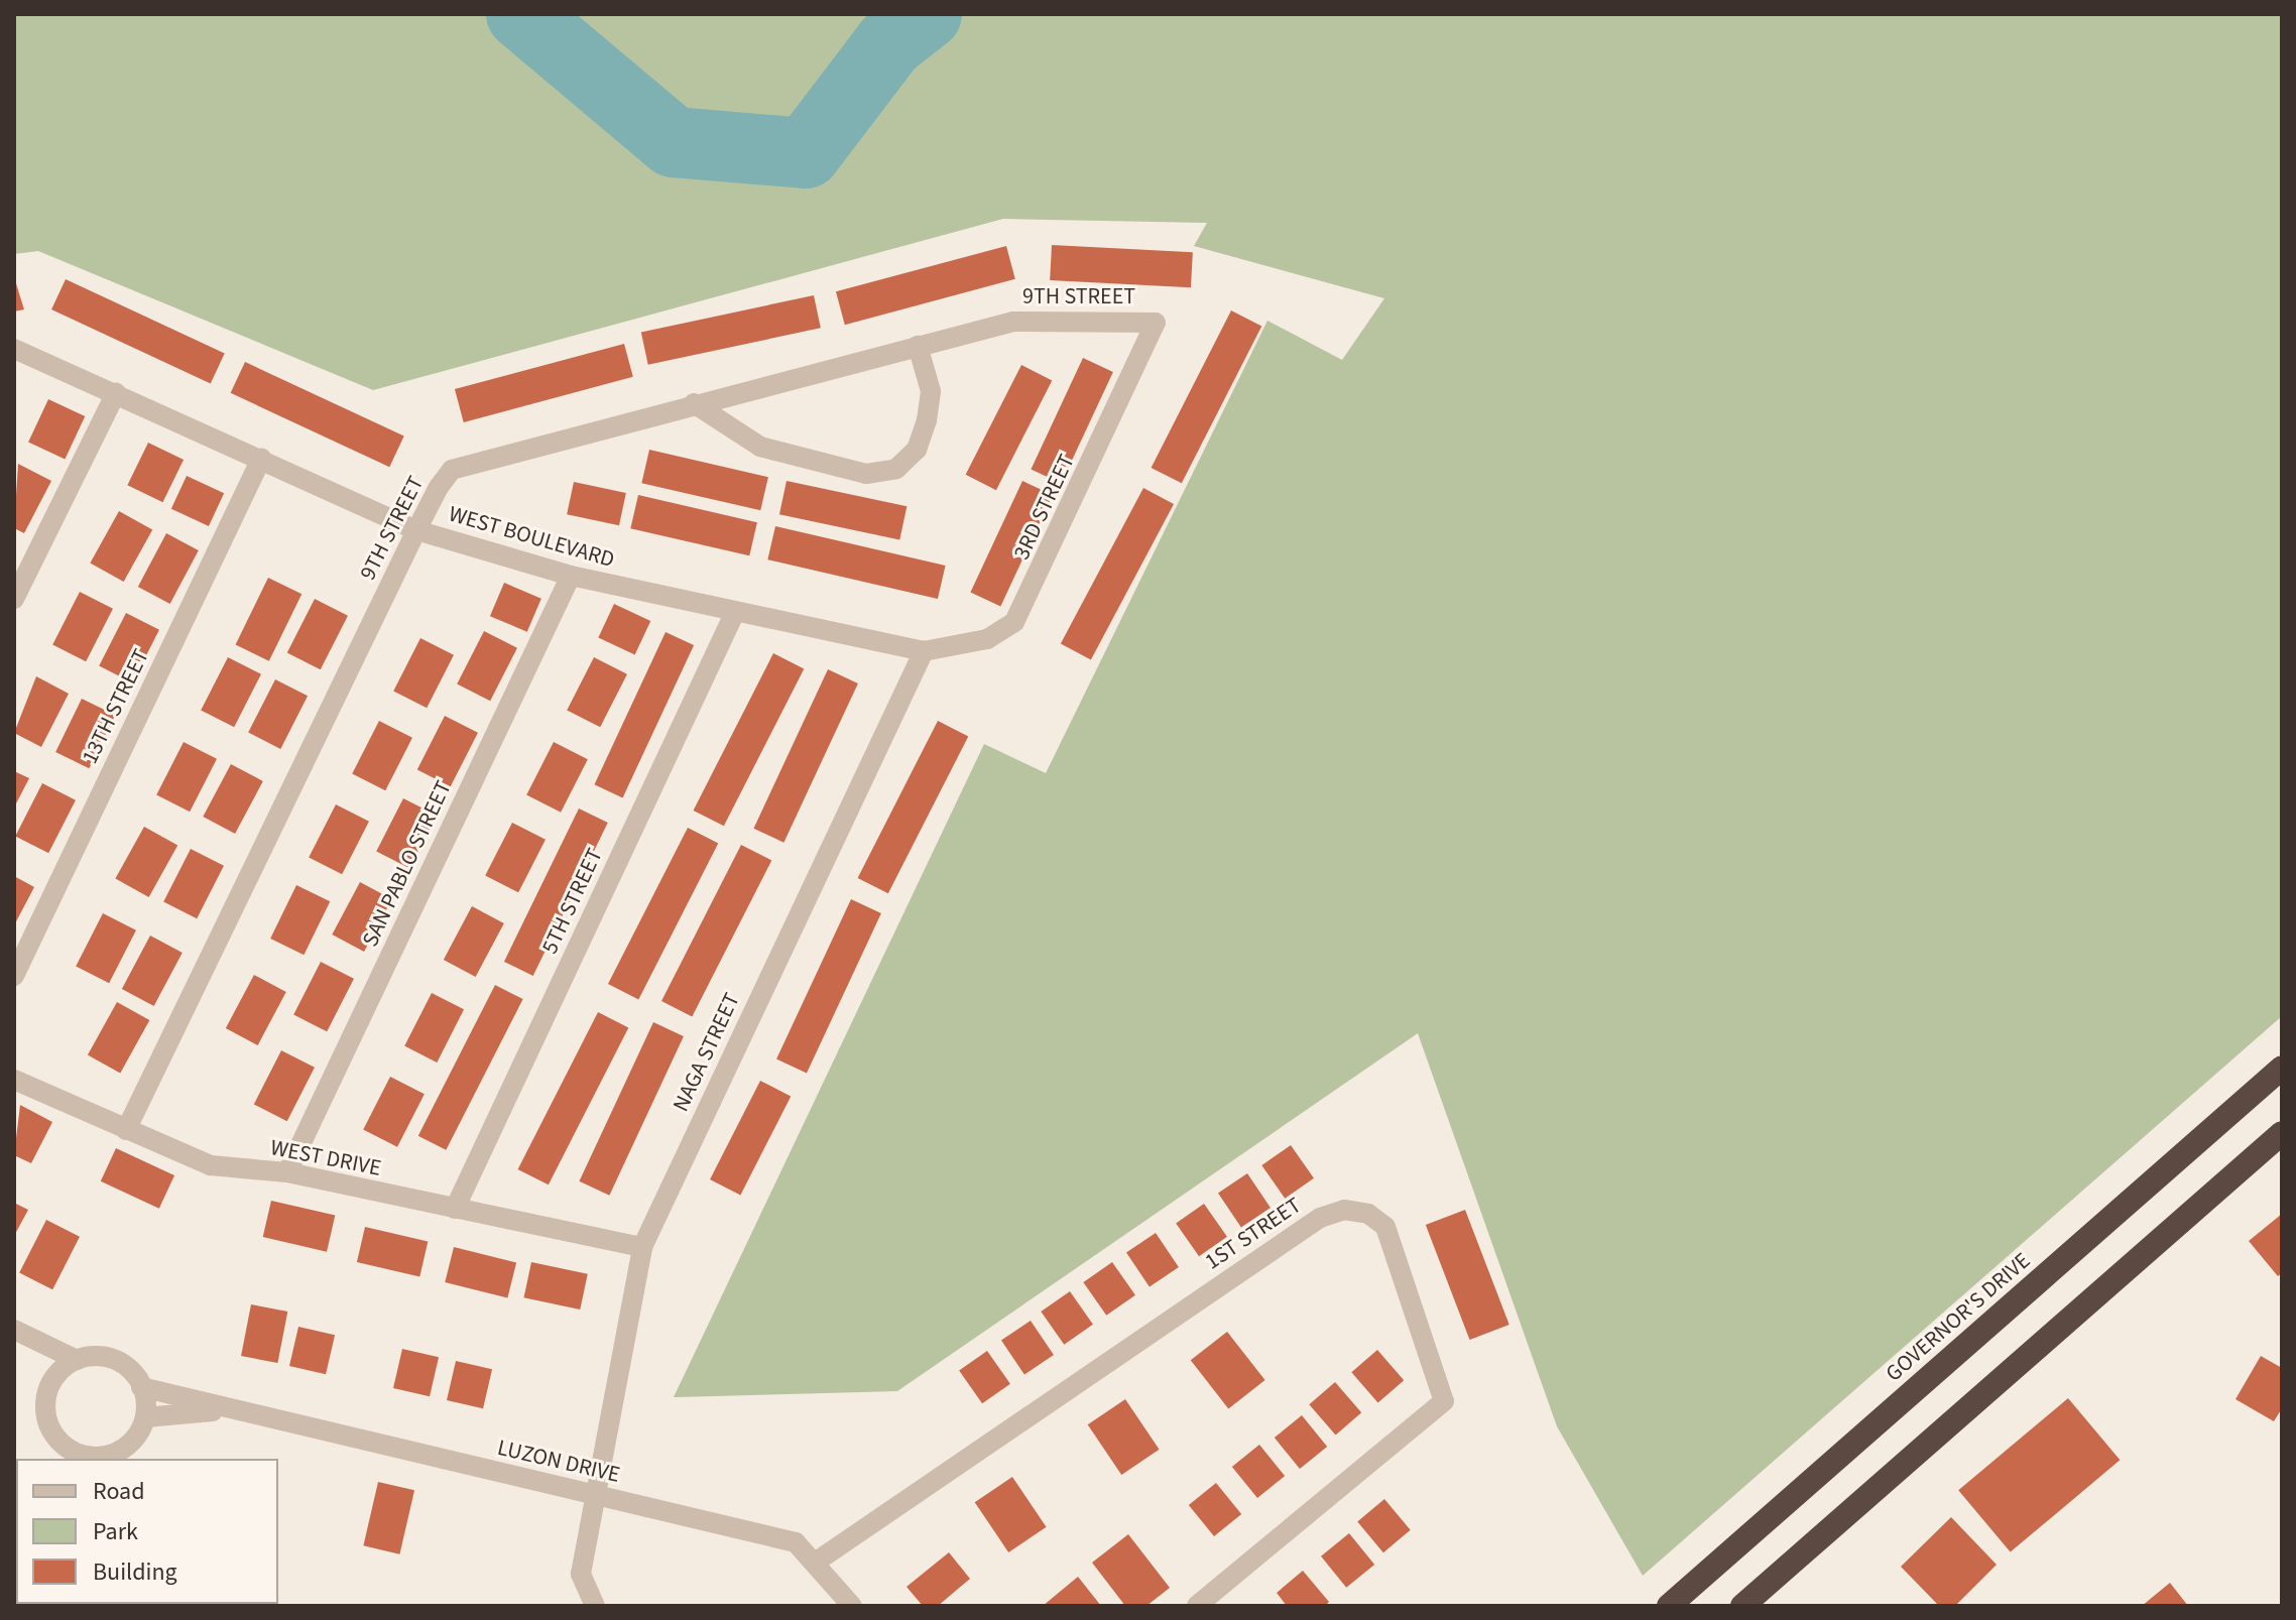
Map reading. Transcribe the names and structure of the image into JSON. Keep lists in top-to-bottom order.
{
  "streets": {
    "highway": ["GOVERNOR'S DRIVE"],
    "street": [
      "9TH STREET",
      "3RD STREET",
      "WEST BOULEVARD",
      "13TH STREET",
      "SAN PABLO STREET",
      "5TH STREET",
      "NAGA STREET",
      "WEST DRIVE",
      "1ST STREET",
      "LUZON DRIVE"
    ]
  },
  "crossings": [
    ["9TH STREET", "3RD STREET"],
    ["9TH STREET", "WEST BOULEVARD"],
    ["9TH STREET", "WEST DRIVE"],
    ["3RD STREET", "WEST BOULEVARD"],
    ["3RD STREET", "NAGA STREET"],
    ["WEST BOULEVARD", "13TH STREET"],
    ["WEST BOULEVARD", "SAN PABLO STREET"],
    ["WEST BOULEVARD", "5TH STREET"],
    ["WEST BOULEVARD", "NAGA STREET"],
    ["SAN PABLO STREET", "WEST DRIVE"],
    ["5TH STREET", "WEST DRIVE"],
    ["NAGA STREET", "WEST DRIVE"],
    ["NAGA STREET", "LUZON DRIVE"],
    ["1ST STREET", "LUZON DRIVE"]
  ],
  "legend": ["Road", "Park", "Building"]
}
